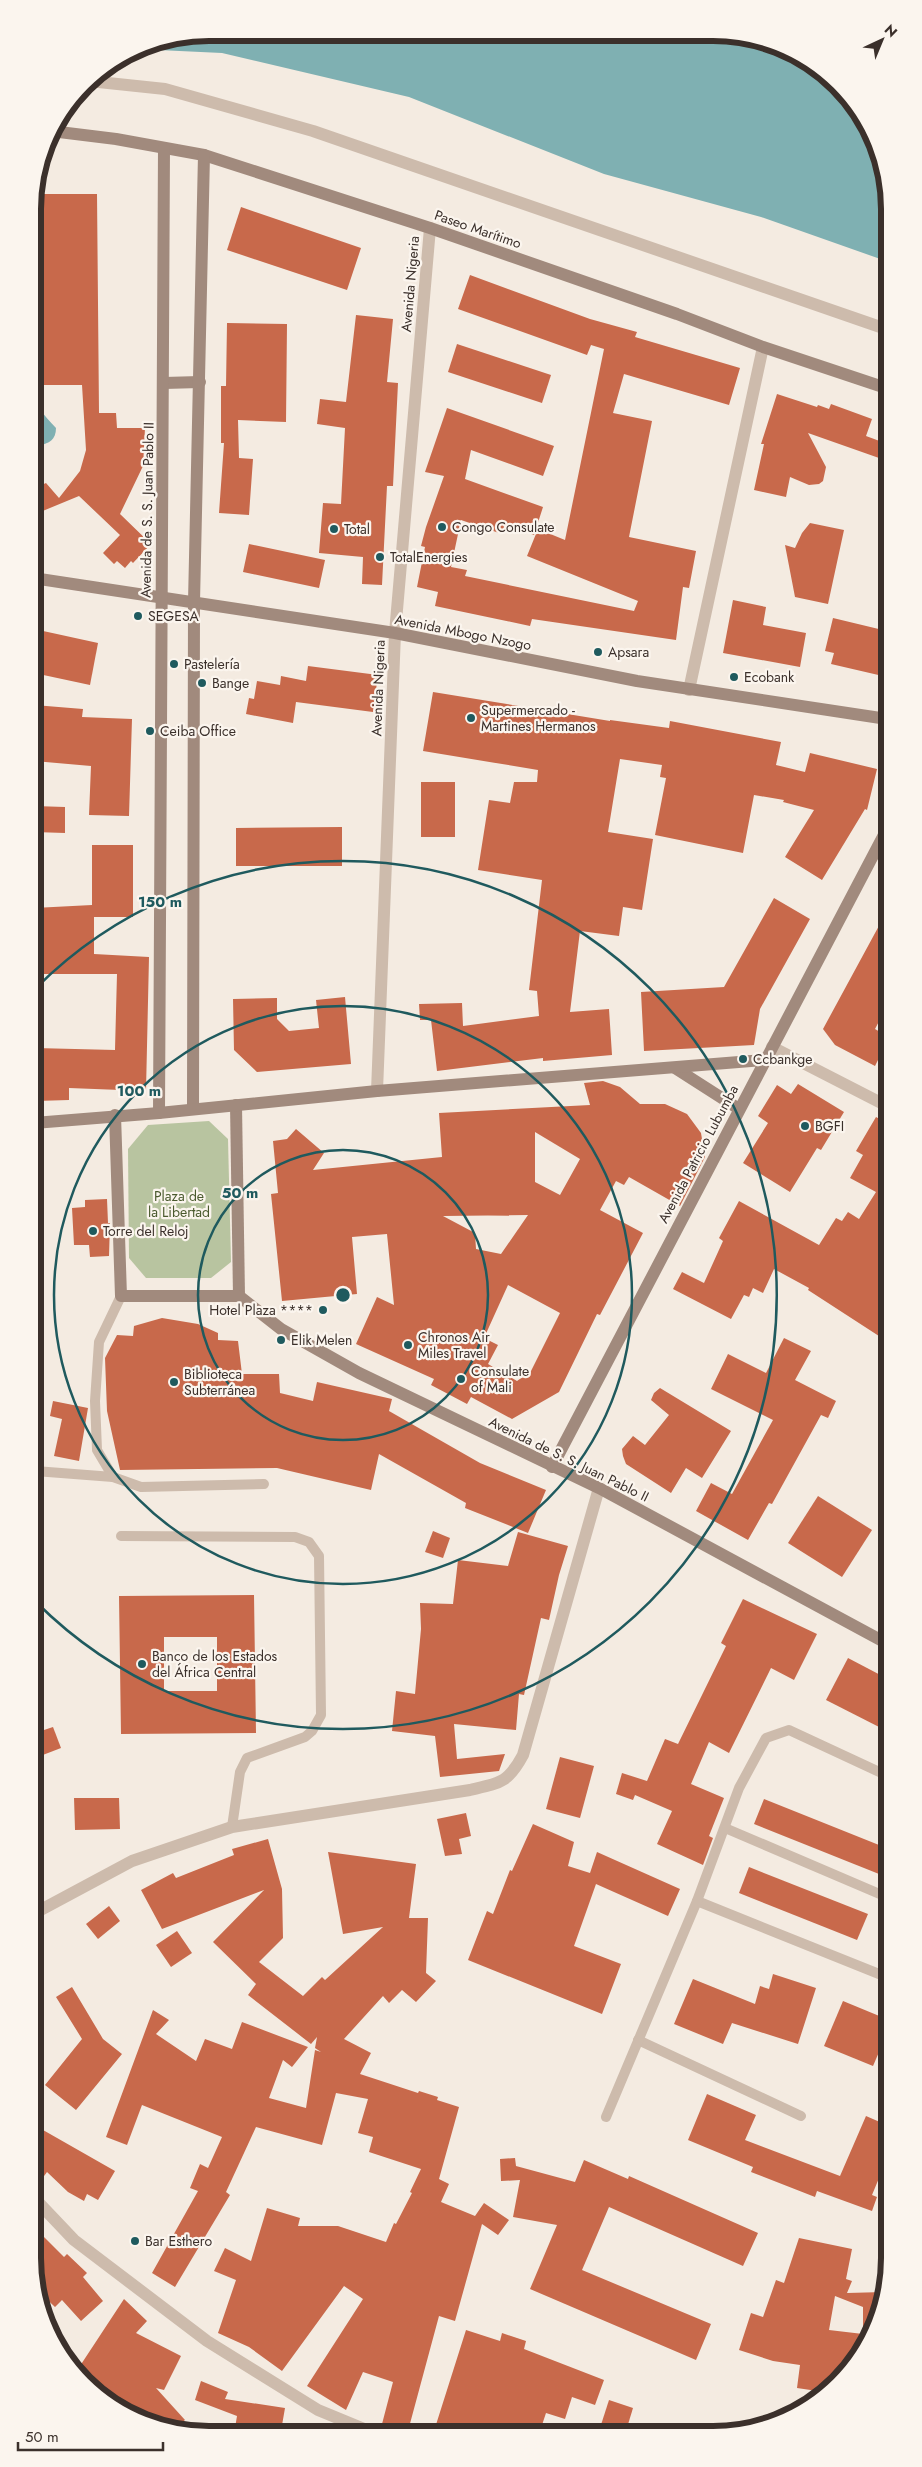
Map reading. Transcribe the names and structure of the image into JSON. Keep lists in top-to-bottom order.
{
  "streets": {
    "street": [
      "Paseo Marítimo",
      "Avenida Nigeria",
      "Avenida de S. S. Juan Pablo II",
      "Avenida Mbogo Nzogo",
      "Avenida Patricio Lubumba"
    ]
  },
  "crossings": [
    ["Paseo Marítimo", "Avenida Nigeria"],
    ["Paseo Marítimo", "Avenida de S. S. Juan Pablo II"],
    ["Avenida Nigeria", "Avenida Mbogo Nzogo"],
    ["Avenida de S. S. Juan Pablo II", "Avenida Mbogo Nzogo"],
    ["Avenida de S. S. Juan Pablo II", "Avenida Patricio Lubumba"]
  ],
  "parks": ["Plaza de la Libertad"],
  "places": [
    "Congo Consulate",
    "Total",
    "TotalEnergies",
    "SEGESA",
    "Apsara",
    "Pastelería",
    "Ecobank",
    "Bange",
    "Supermercado - Martines Hermanos",
    "Ceiba Office",
    "Ccbankge",
    "BGFI",
    "Torre del Reloj",
    "Hotel Plaza ****",
    "Elik Melen",
    "Chronos Air Miles Travel",
    "Consulate of Mali",
    "Biblioteca Subterránea",
    "Banco de los Estados del África Central",
    "Bar Esthero"
  ],
  "scale_bar": "50 m",
  "north": "top right",
  "rings": ["150 m", "100 m", "50 m"]
}
